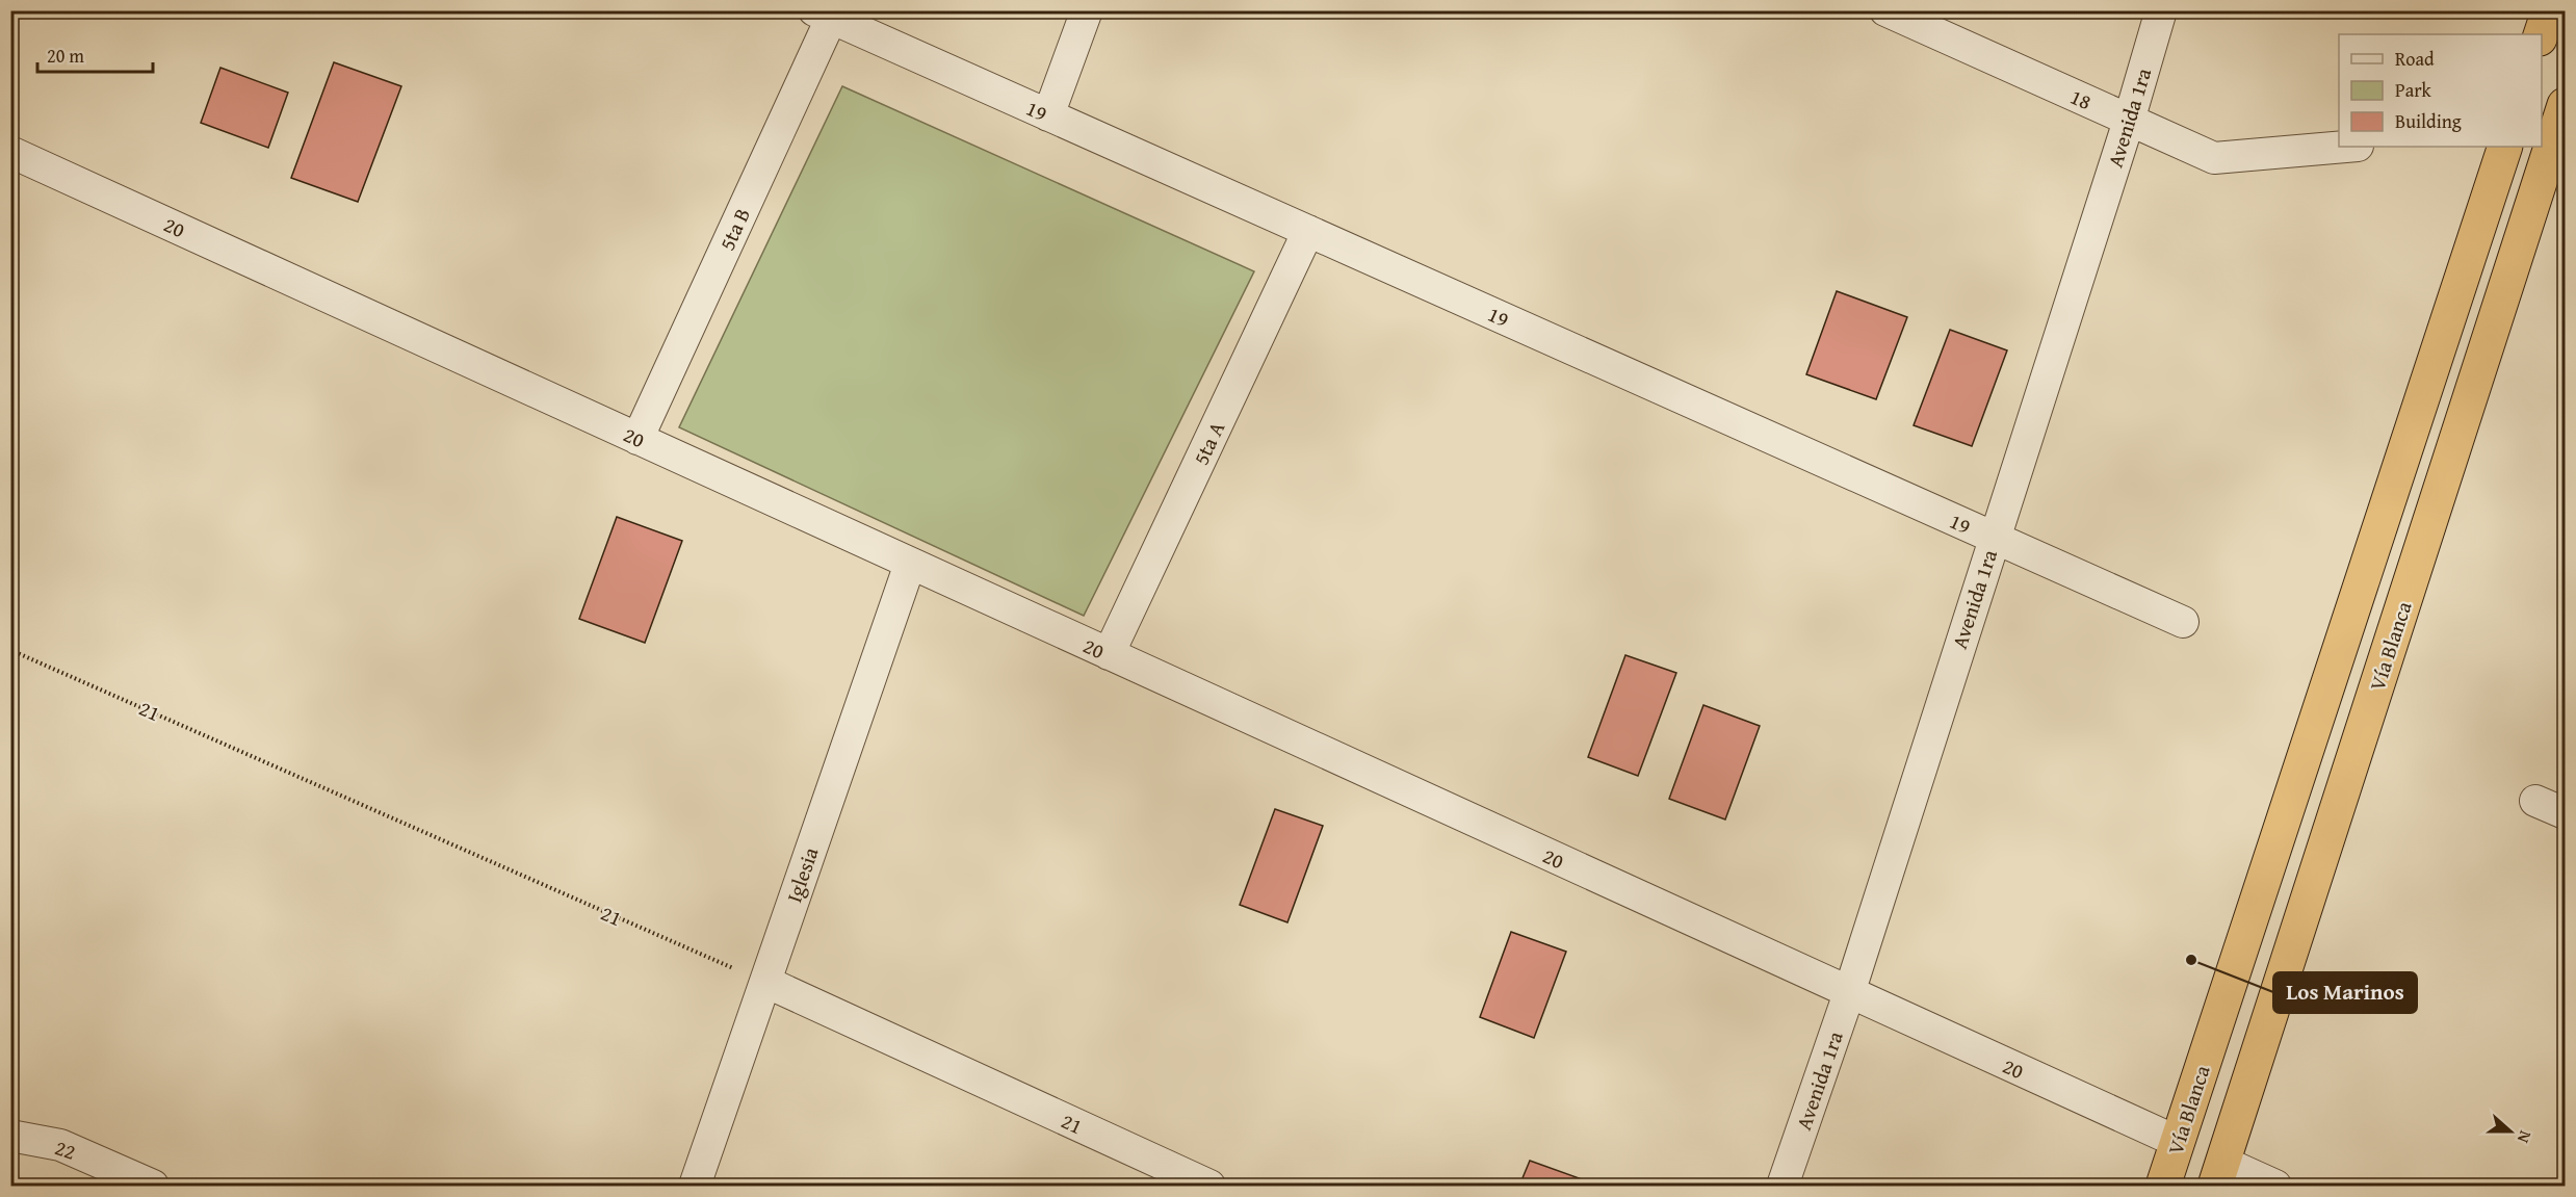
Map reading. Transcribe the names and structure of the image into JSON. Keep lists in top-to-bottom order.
{
  "streets": {
    "highway": ["Vía Blanca"],
    "street": [
      "18",
      "19",
      "Avenida 1ra",
      "20",
      "5ta B",
      "5ta A",
      "21",
      "Iglesia",
      "22"
    ]
  },
  "crossings": [
    ["18", "Avenida 1ra"],
    ["19", "Avenida 1ra"],
    ["19", "5ta B"],
    ["19", "5ta A"],
    ["Avenida 1ra", "20"],
    ["20", "5ta B"],
    ["20", "5ta A"],
    ["20", "Vía Blanca"],
    ["20", "Iglesia"],
    ["21", "Iglesia"]
  ],
  "places": ["Los Marinos"],
  "legend": ["Road", "Park", "Building"],
  "scale_bar": "20 m",
  "north": "right"
}
